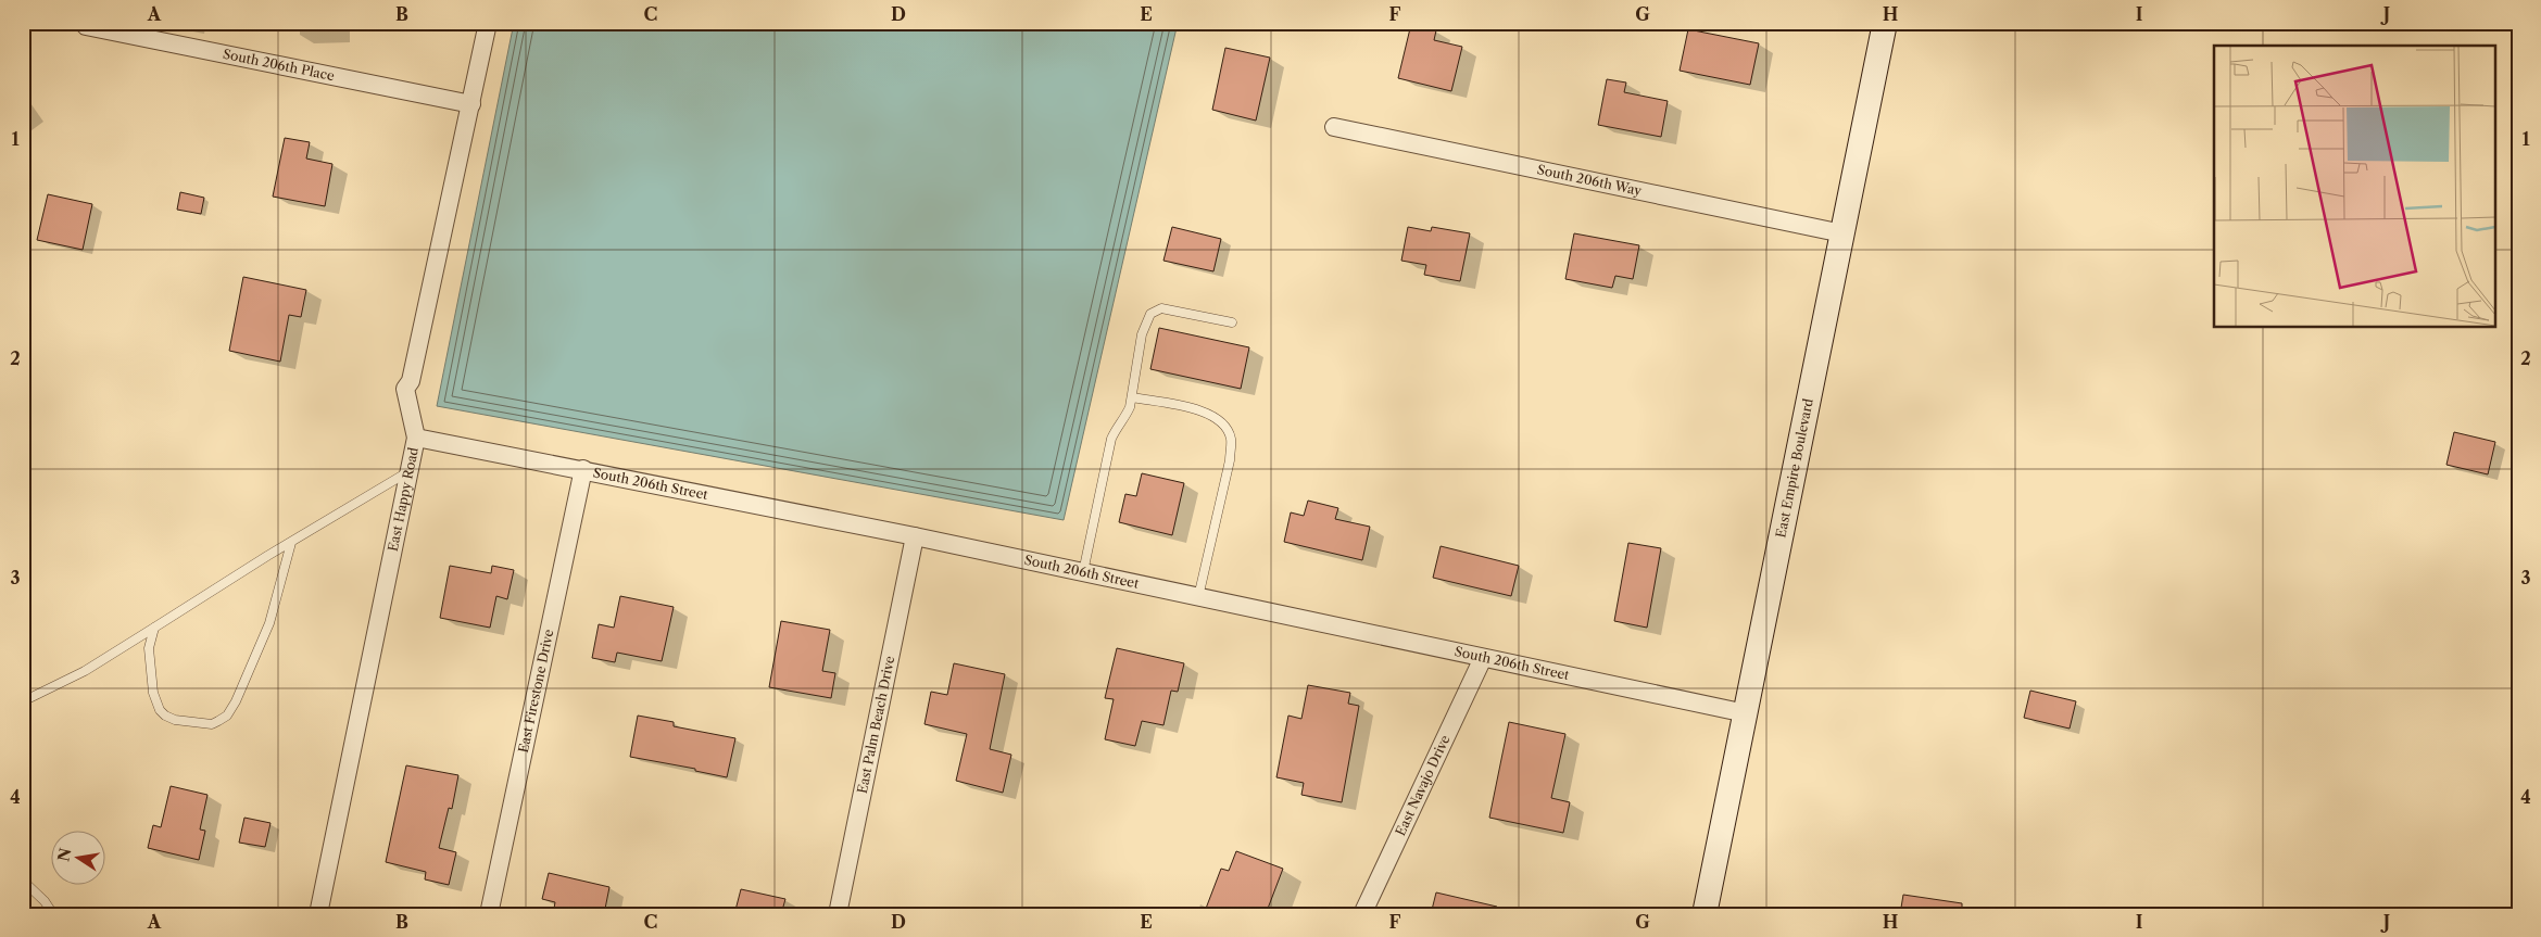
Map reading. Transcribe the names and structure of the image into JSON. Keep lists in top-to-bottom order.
{
  "streets": {
    "main road": ["East Empire Boulevard"],
    "street": [
      "South 206th Place",
      "South 206th Way",
      "South 206th Street",
      "East Happy Road",
      "East Firestone Drive",
      "East Palm Beach Drive",
      "East Navajo Drive"
    ]
  },
  "crossings": [
    ["South 206th Place", "East Happy Road"],
    ["South 206th Way", "East Empire Boulevard"],
    ["East Empire Boulevard", "South 206th Street"],
    ["South 206th Street", "East Happy Road"],
    ["South 206th Street", "East Firestone Drive"],
    ["South 206th Street", "East Palm Beach Drive"],
    ["South 206th Street", "East Navajo Drive"]
  ],
  "north": "left",
  "grid": {
    "columns": [
      "A",
      "B",
      "C",
      "D",
      "E",
      "F",
      "G",
      "H",
      "I",
      "J"
    ],
    "rows": [
      "1",
      "2",
      "3",
      "4"
    ]
  }
}
